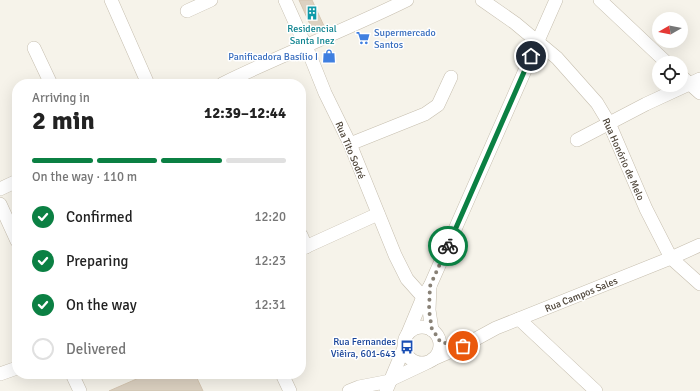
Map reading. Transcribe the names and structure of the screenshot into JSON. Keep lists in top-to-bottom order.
{
  "streets": {
    "street": ["Rua Tito Sodré", "Rua Honório de Melo", "Rua Campos Sales"]
  },
  "crossings": [
    ["Rua Honório de Melo", "Rua Campos Sales"]
  ],
  "places": {
    "building": ["Residencial Santa Inez"],
    "supermarket": ["Supermercado Santos"],
    "shop": ["Panificadora Basílio I"],
    "bus stop": ["Rua Fernandes Viêira, 601-643"]
  },
  "north": "left",
  "page": {
    "heading": ["2 min", "Arriving in", "12:39–12:44"],
    "bar": "On the way · 110 m",
    "list": [
      ["Confirmed", "12:20"],
      ["Preparing", "12:23"],
      ["On the way", "12:31"],
      "Delivered"
    ]
  }
}
